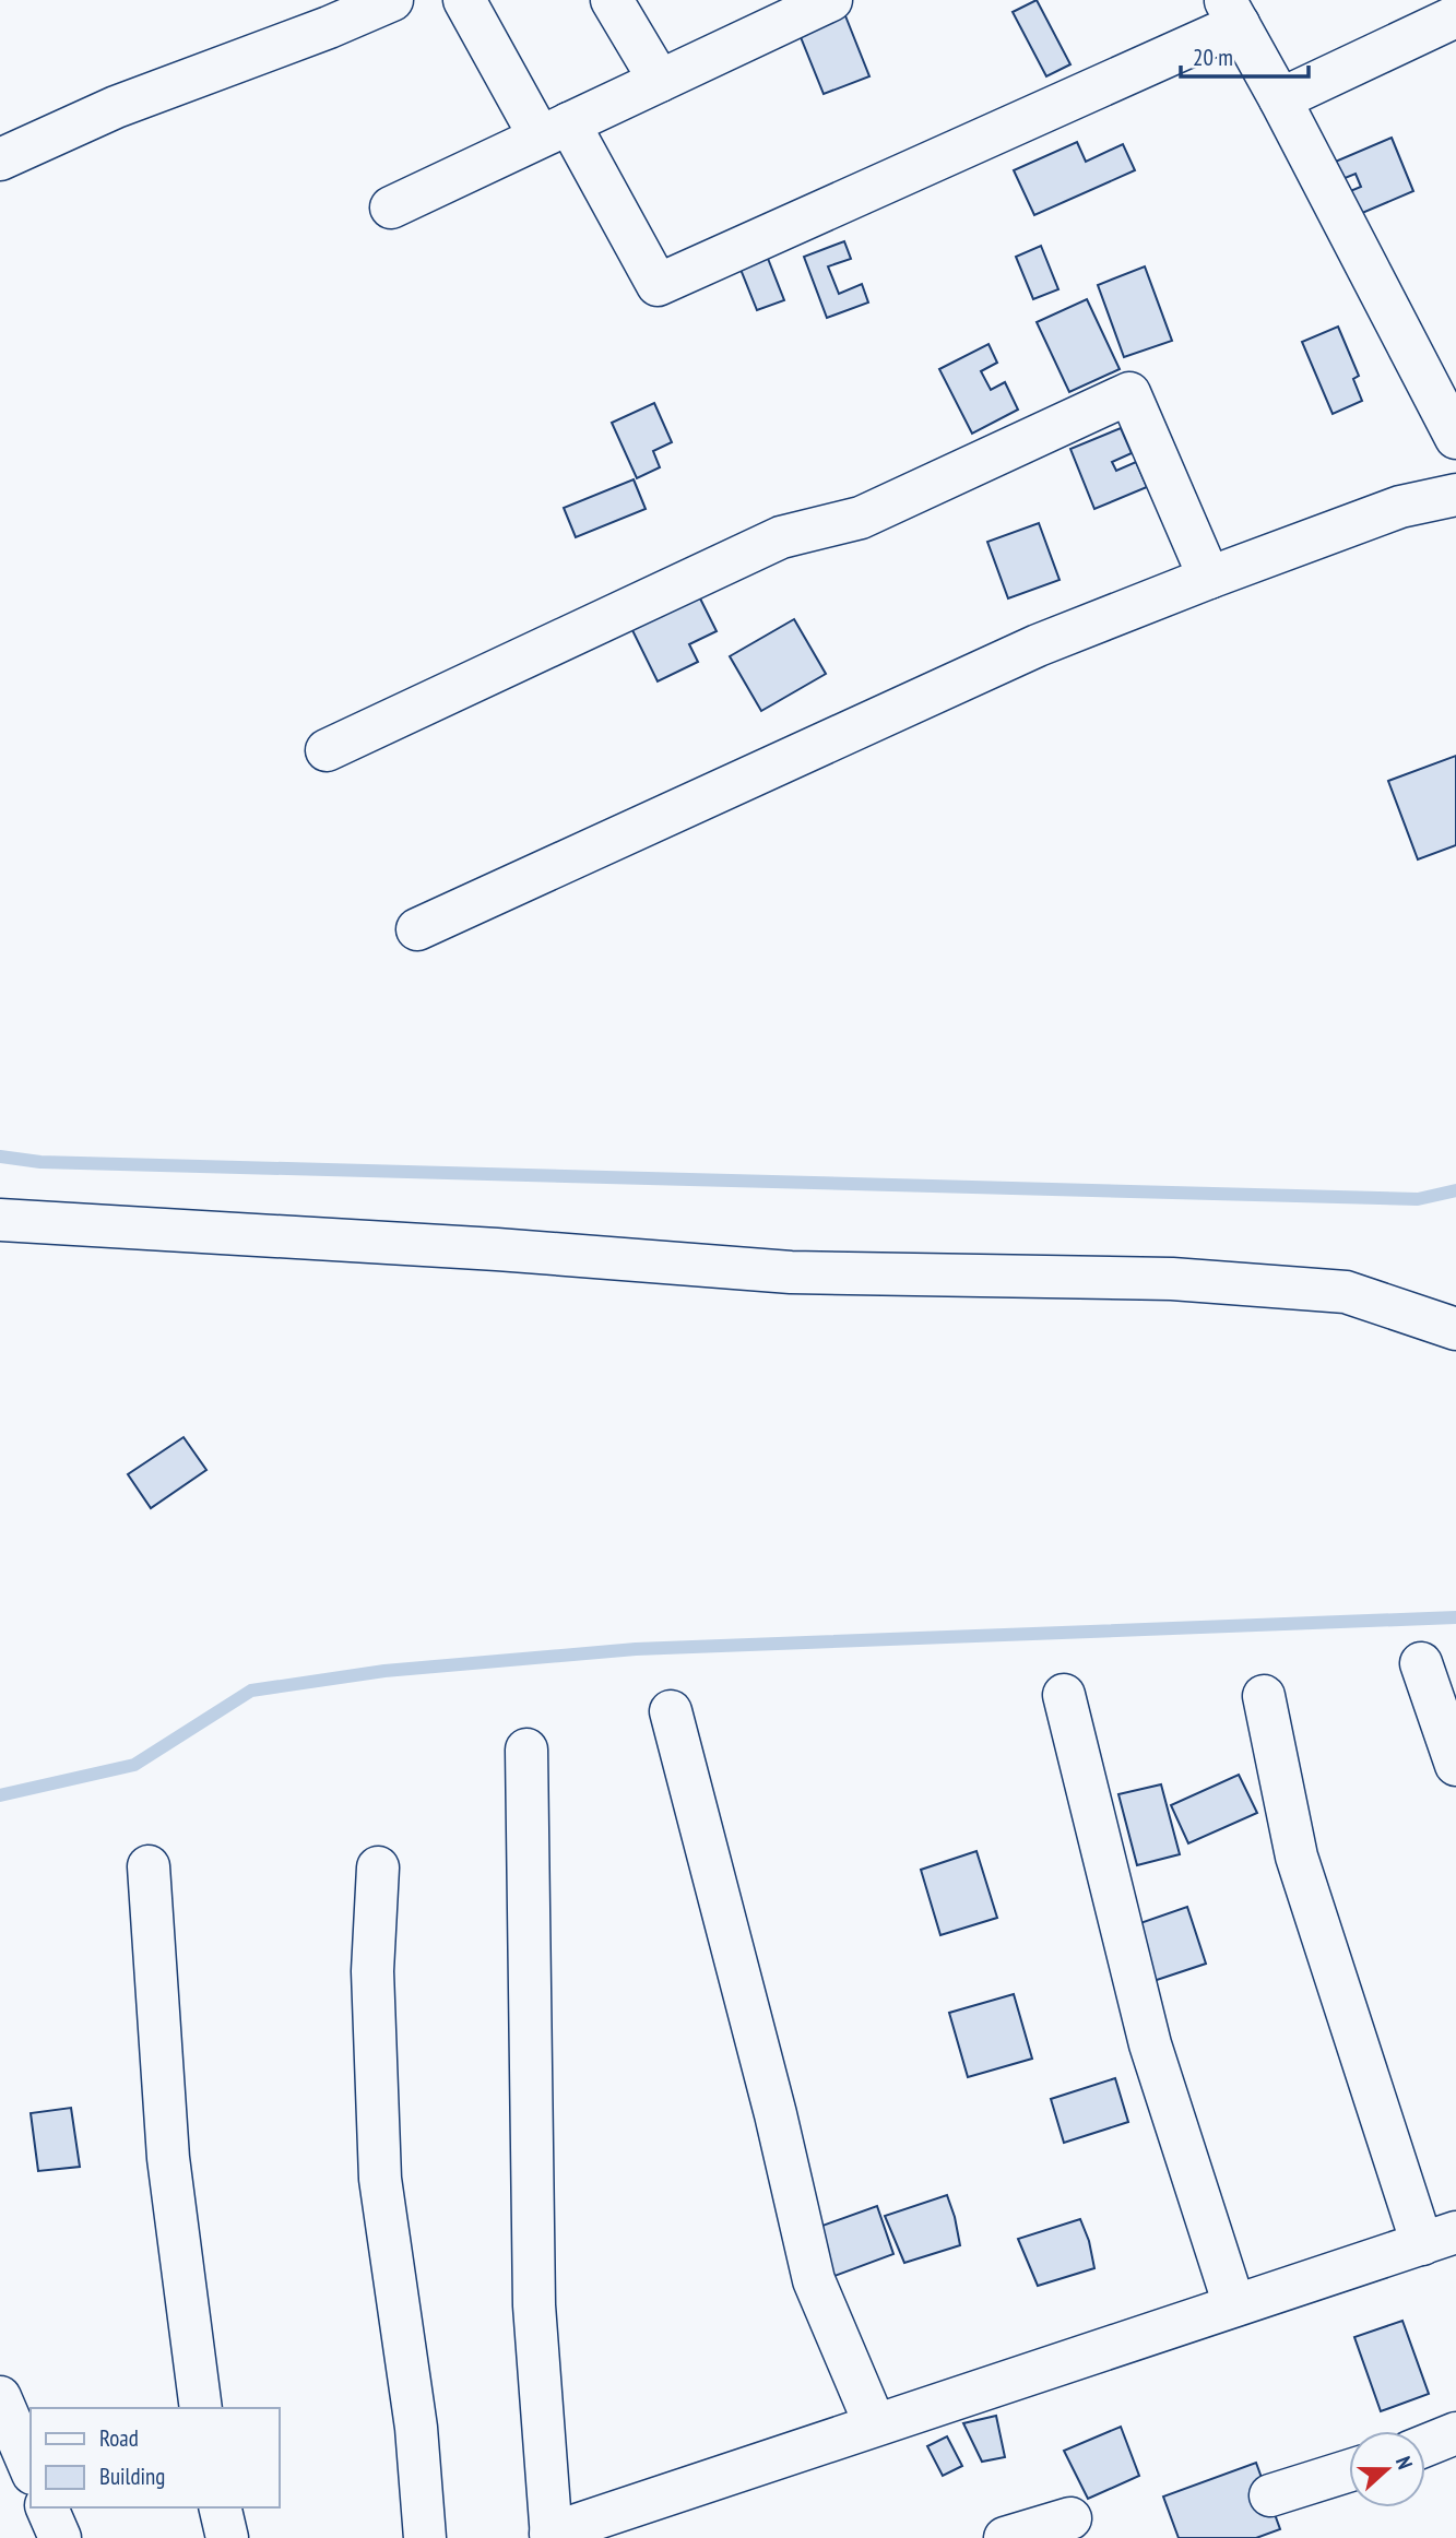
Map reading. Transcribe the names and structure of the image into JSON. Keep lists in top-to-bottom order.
{
  "legend": ["Road", "Building"],
  "scale_bar": "20 m",
  "north": "right"
}
